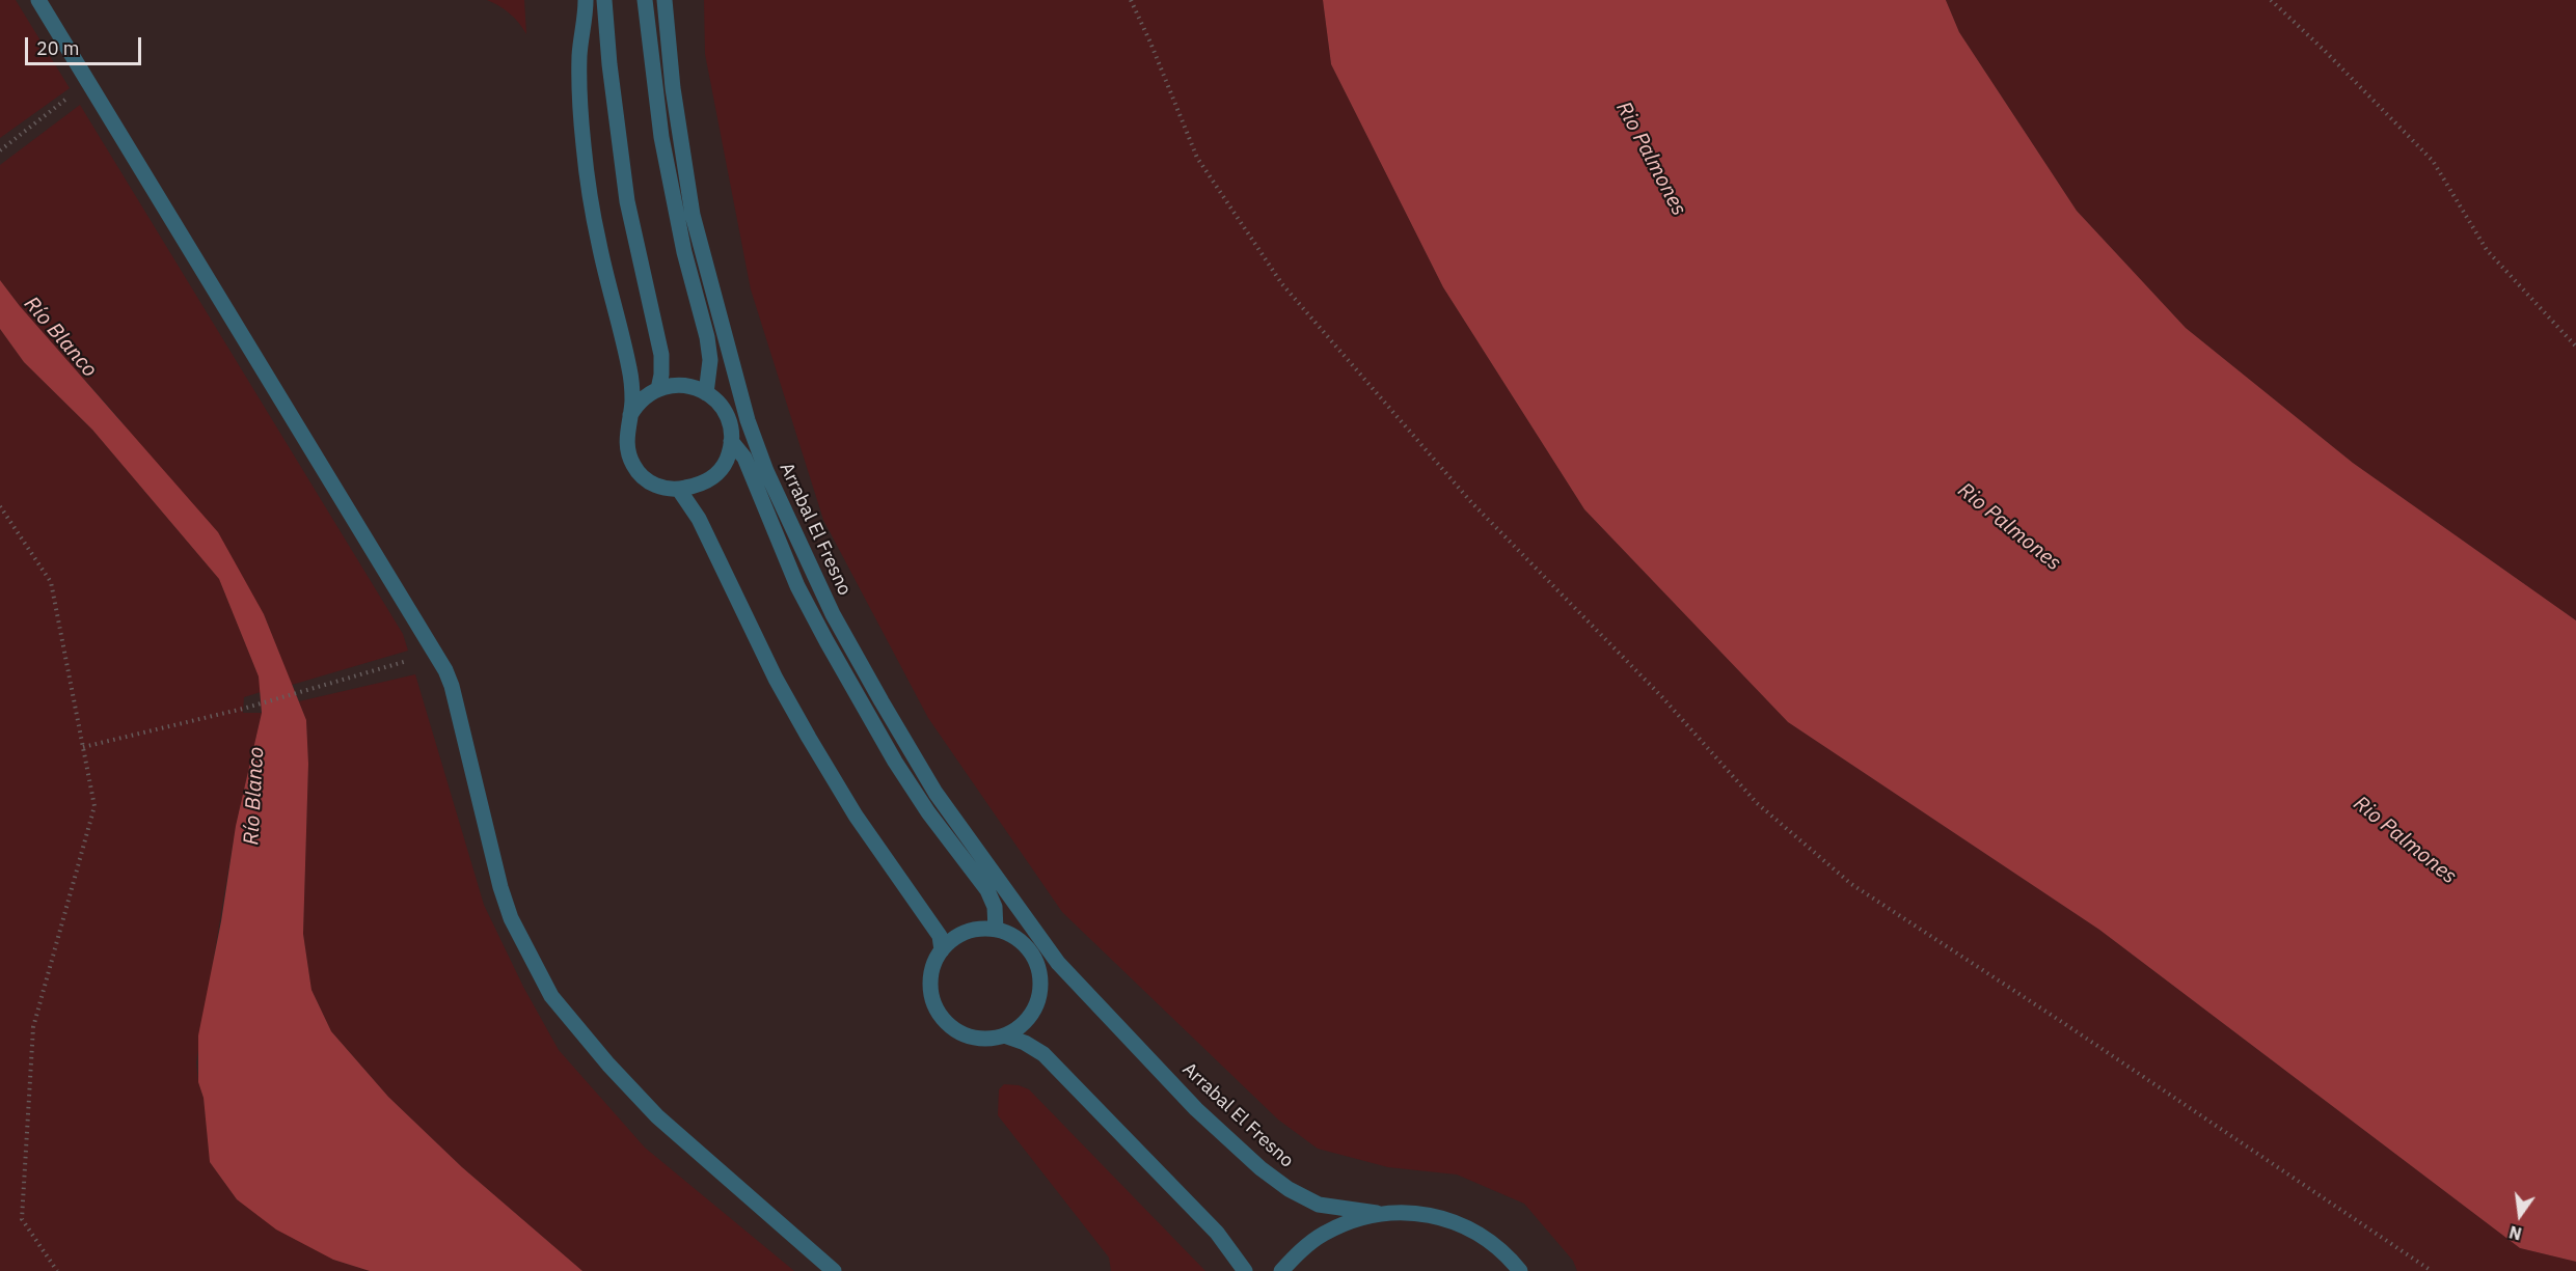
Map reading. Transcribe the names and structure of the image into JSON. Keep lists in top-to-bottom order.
{
  "streets": {
    "street": ["Arrabal El Fresno"]
  },
  "water": ["Rio Palmones", "Río Blanco"],
  "scale_bar": "20 m",
  "north": "bottom"
}
